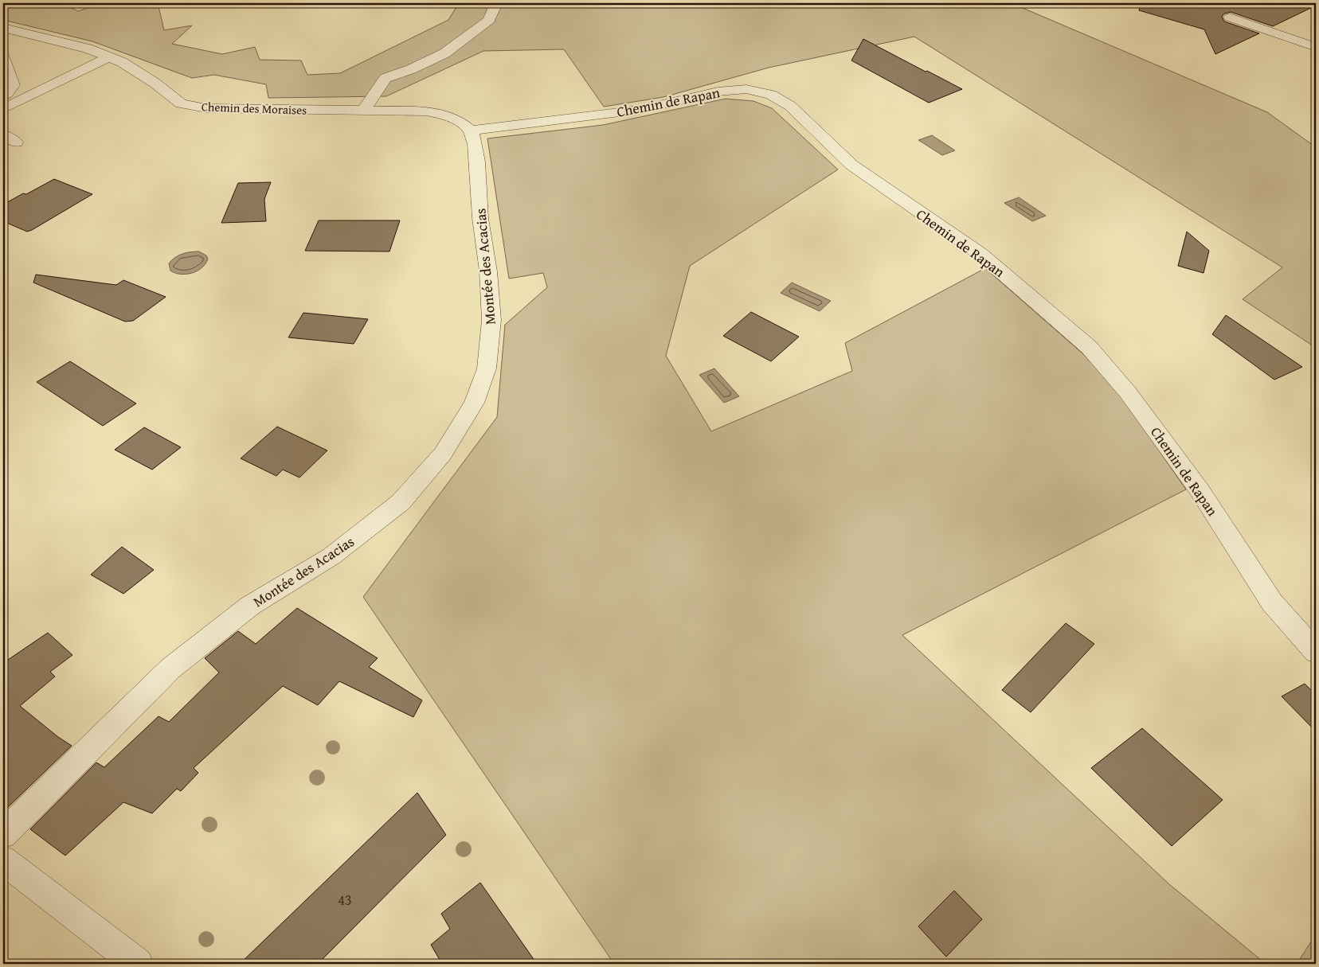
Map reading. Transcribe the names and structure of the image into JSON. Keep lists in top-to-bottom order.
{
  "streets": {
    "street": ["Chemin de Rapan", "Chemin des Moraises", "Montée des Acacias"]
  },
  "crossings": [
    ["Chemin de Rapan", "Chemin des Moraises"],
    ["Chemin de Rapan", "Montée des Acacias"],
    ["Chemin des Moraises", "Montée des Acacias"]
  ],
  "house_numbers": ["43"]
}
